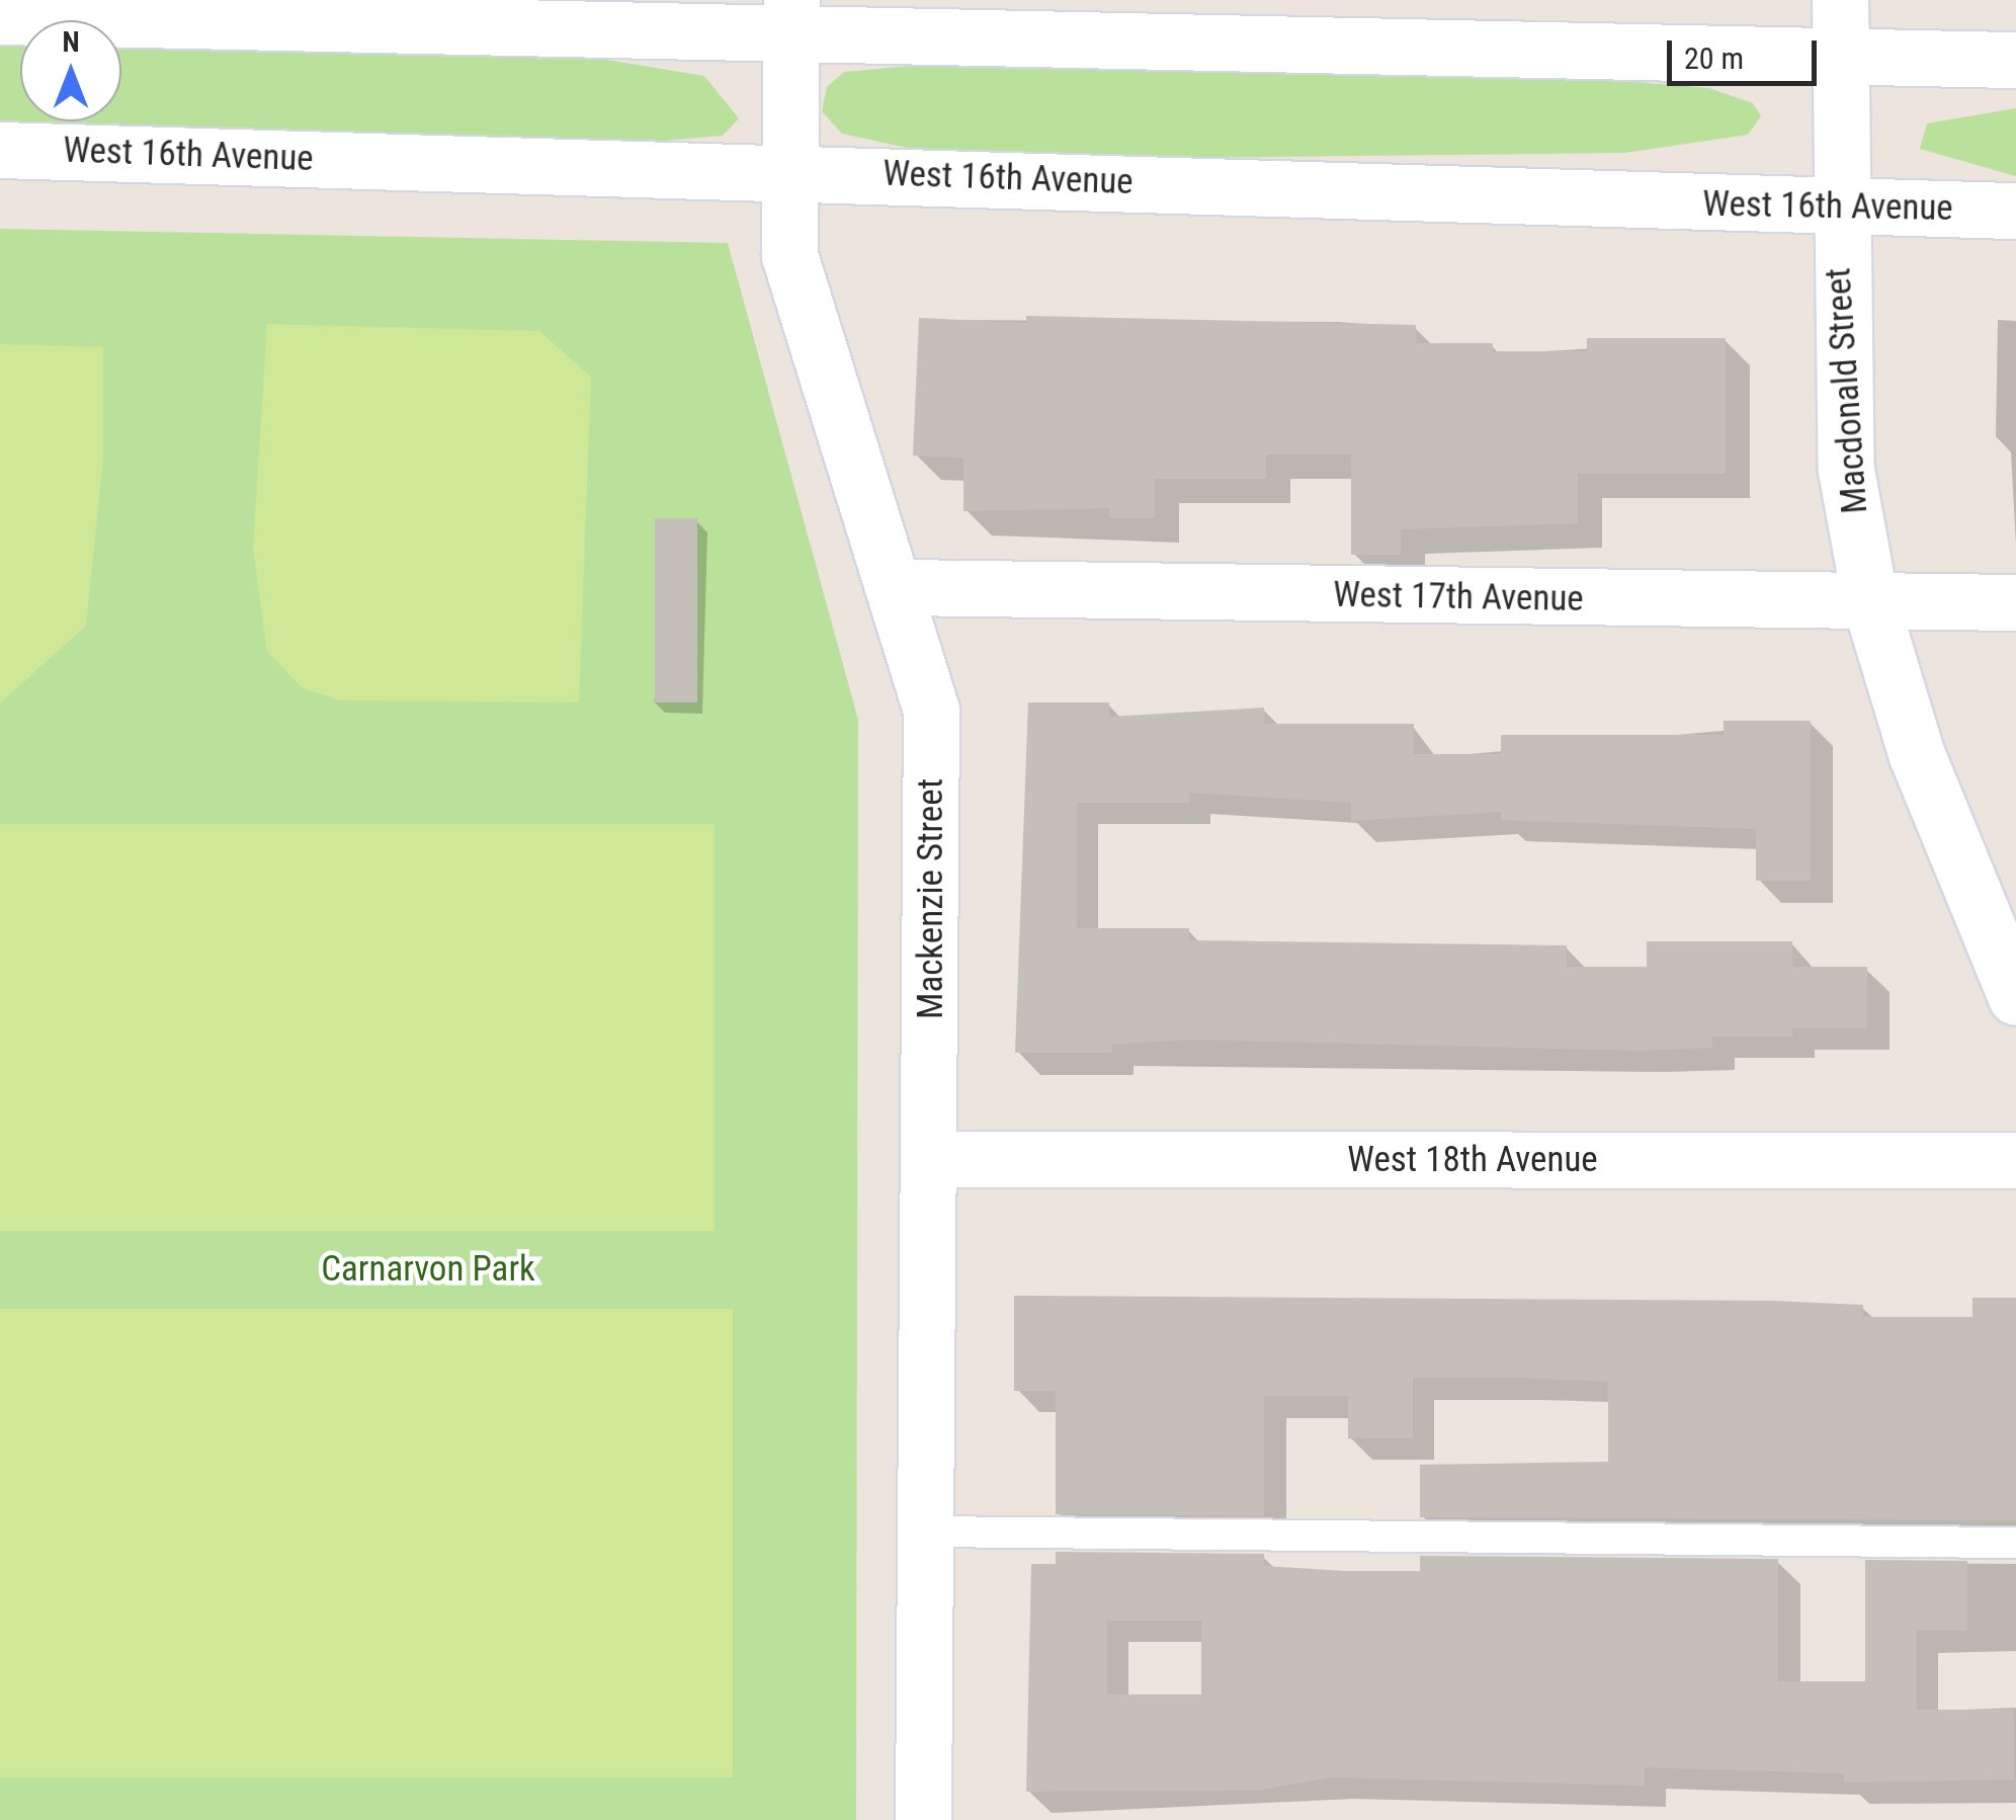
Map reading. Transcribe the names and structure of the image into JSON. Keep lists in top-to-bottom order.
{
  "streets": {
    "street": [
      "West 16th Avenue",
      "Macdonald Street",
      "West 17th Avenue",
      "Mackenzie Street",
      "West 18th Avenue"
    ]
  },
  "crossings": [
    ["West 16th Avenue", "Macdonald Street"],
    ["West 16th Avenue", "Mackenzie Street"],
    ["Macdonald Street", "West 17th Avenue"],
    ["West 17th Avenue", "Mackenzie Street"],
    ["Mackenzie Street", "West 18th Avenue"]
  ],
  "parks": ["Carnarvon Park"],
  "scale_bar": "20 m",
  "north": "top"
}
